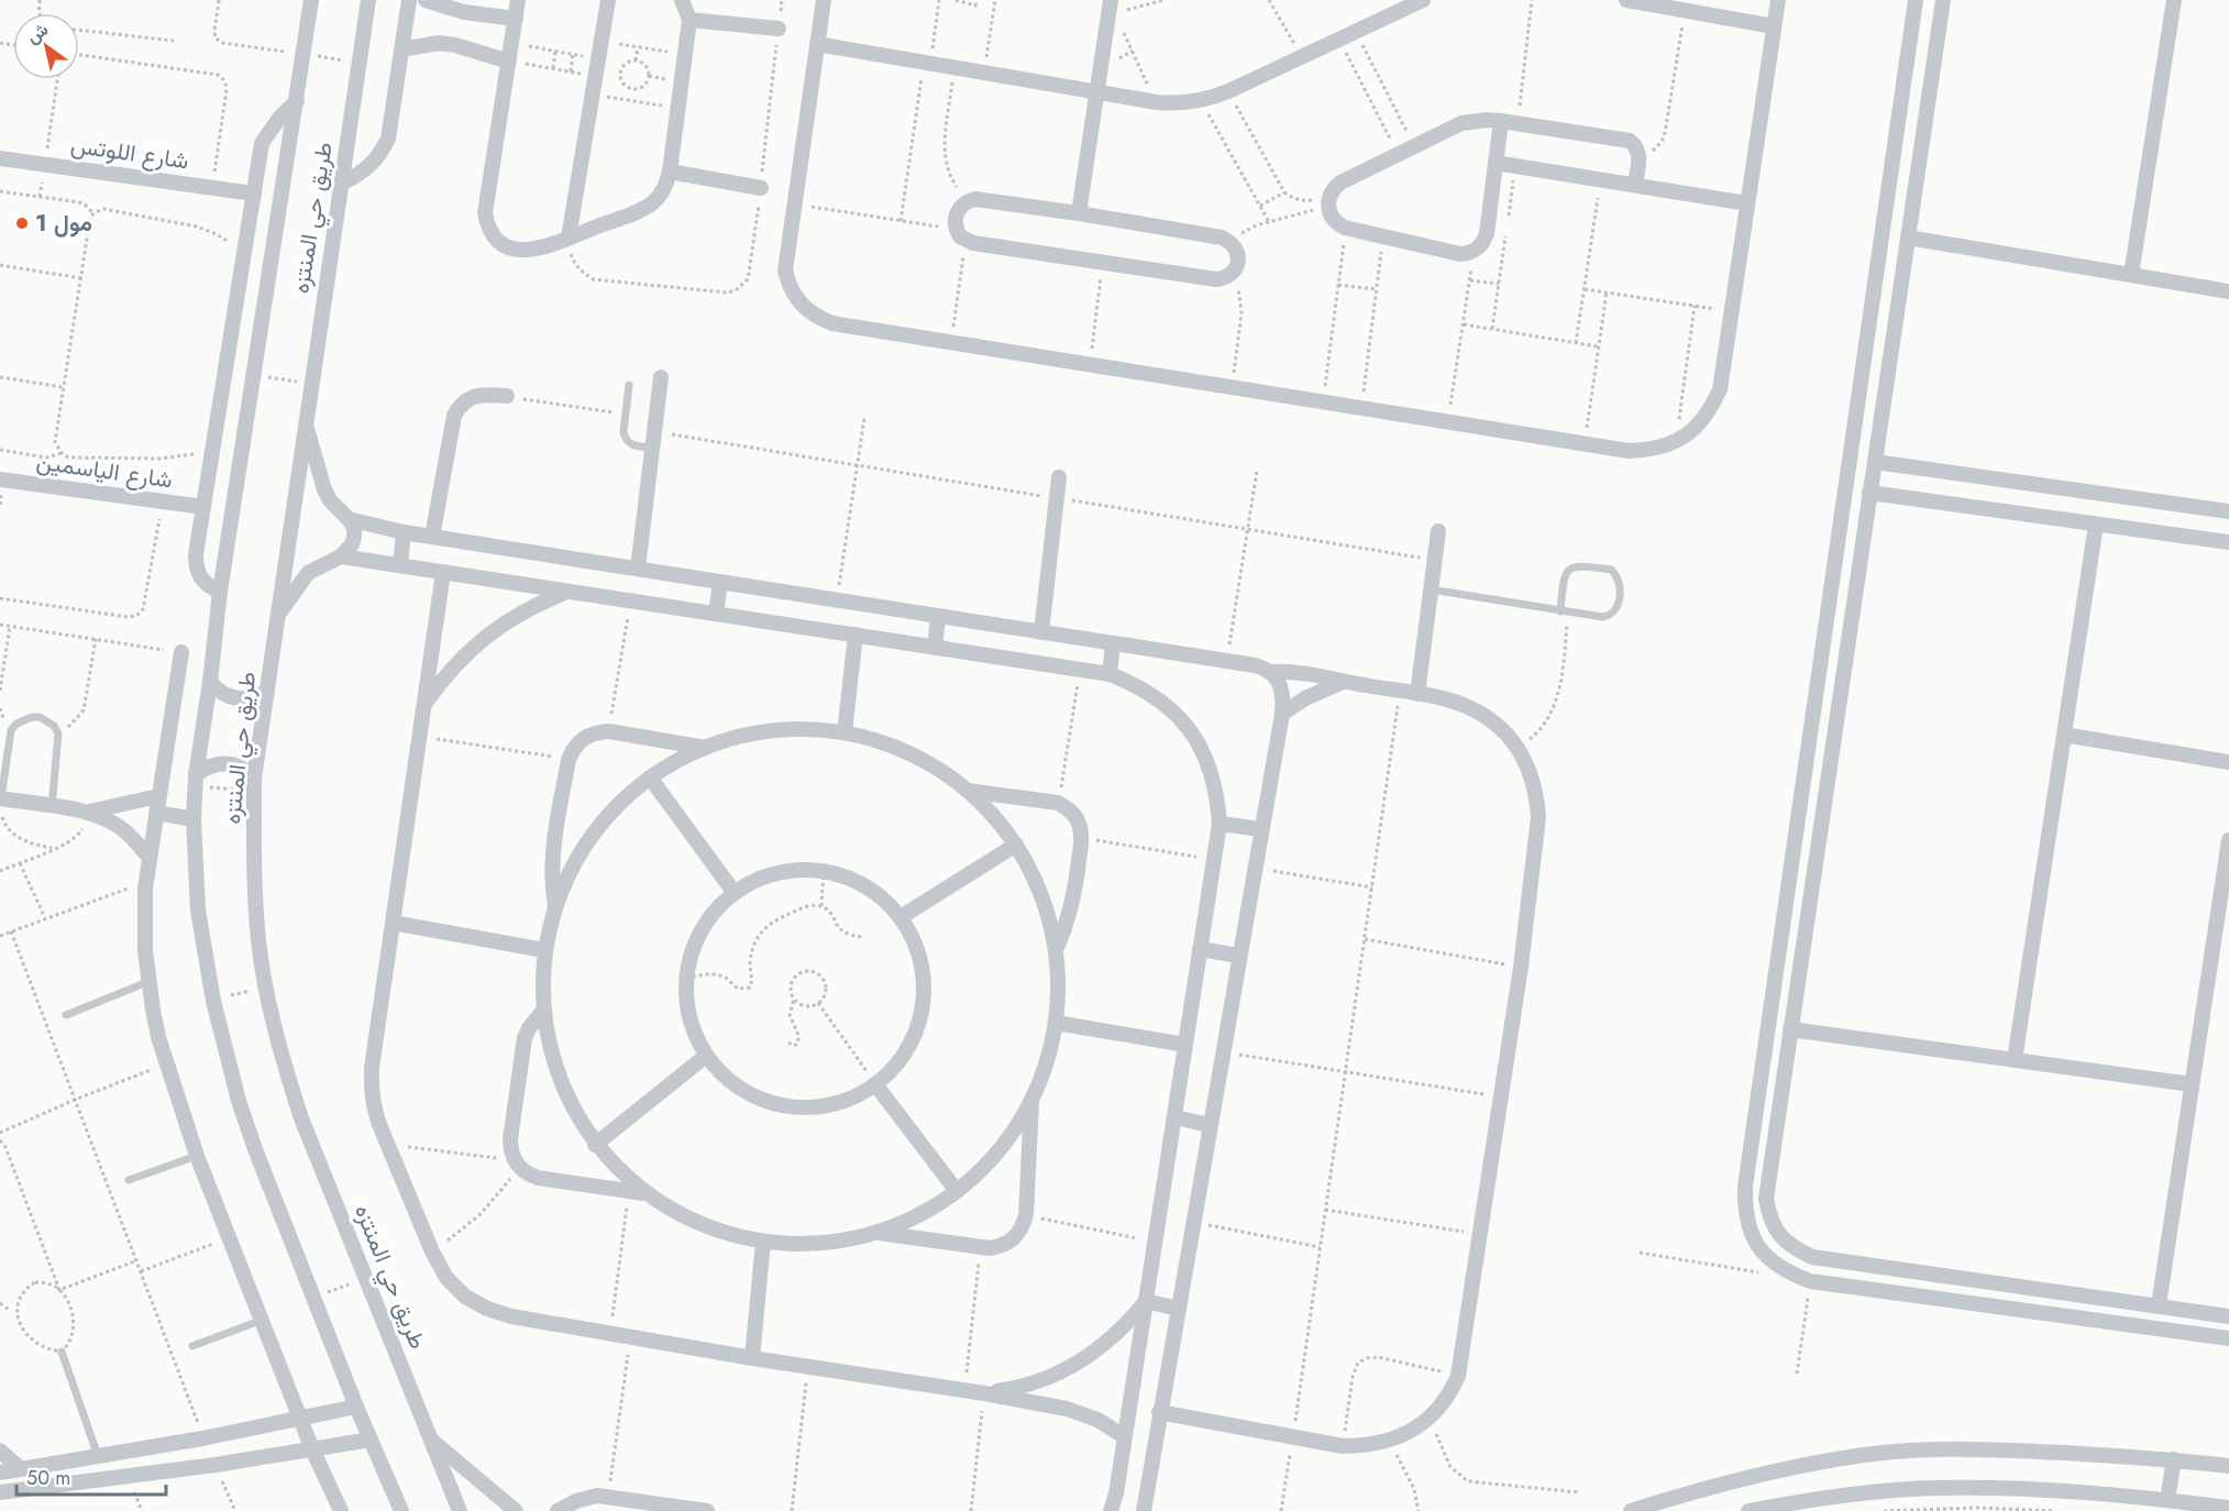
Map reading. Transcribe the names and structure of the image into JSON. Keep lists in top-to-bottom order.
{
  "streets": {
    "street": ["شارع اللوتس", "طريق حي المنتزه", "شارع الياسمين"]
  },
  "places": ["مول 1"],
  "scale_bar": "50 m",
  "north": "top left"
}
